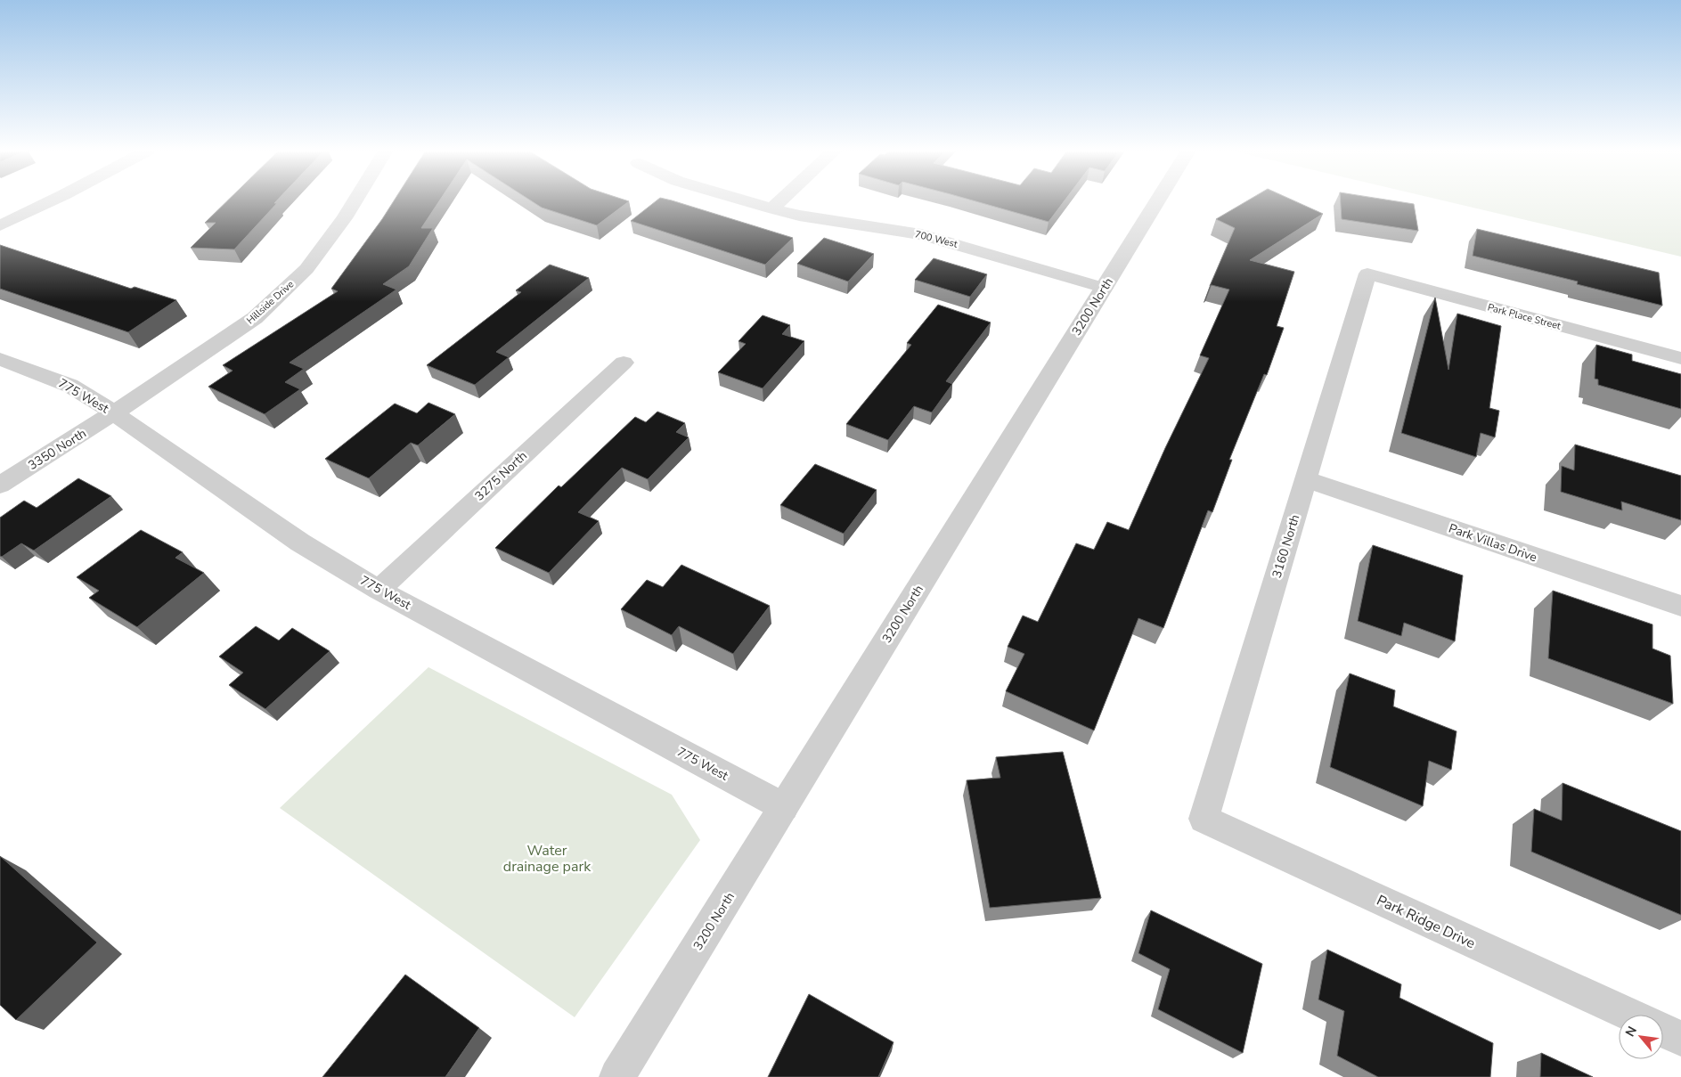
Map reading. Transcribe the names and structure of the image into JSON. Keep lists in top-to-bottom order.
{
  "streets": {
    "street": [
      "700 West",
      "Hillside Drive",
      "3200 North",
      "Park Place Street",
      "775 West",
      "3350 North",
      "3275 North",
      "Park Villas Drive",
      "3160 North",
      "Park Ridge Drive"
    ]
  },
  "crossings": [
    ["700 West", "3200 North"],
    ["Hillside Drive", "775 West"],
    ["Hillside Drive", "3350 North"],
    ["3200 North", "775 West"],
    ["Park Place Street", "3160 North"],
    ["775 West", "3350 North"],
    ["775 West", "3275 North"],
    ["Park Villas Drive", "3160 North"],
    ["3160 North", "Park Ridge Drive"]
  ],
  "parks": ["Water drainage park"],
  "north": "top left"
}
